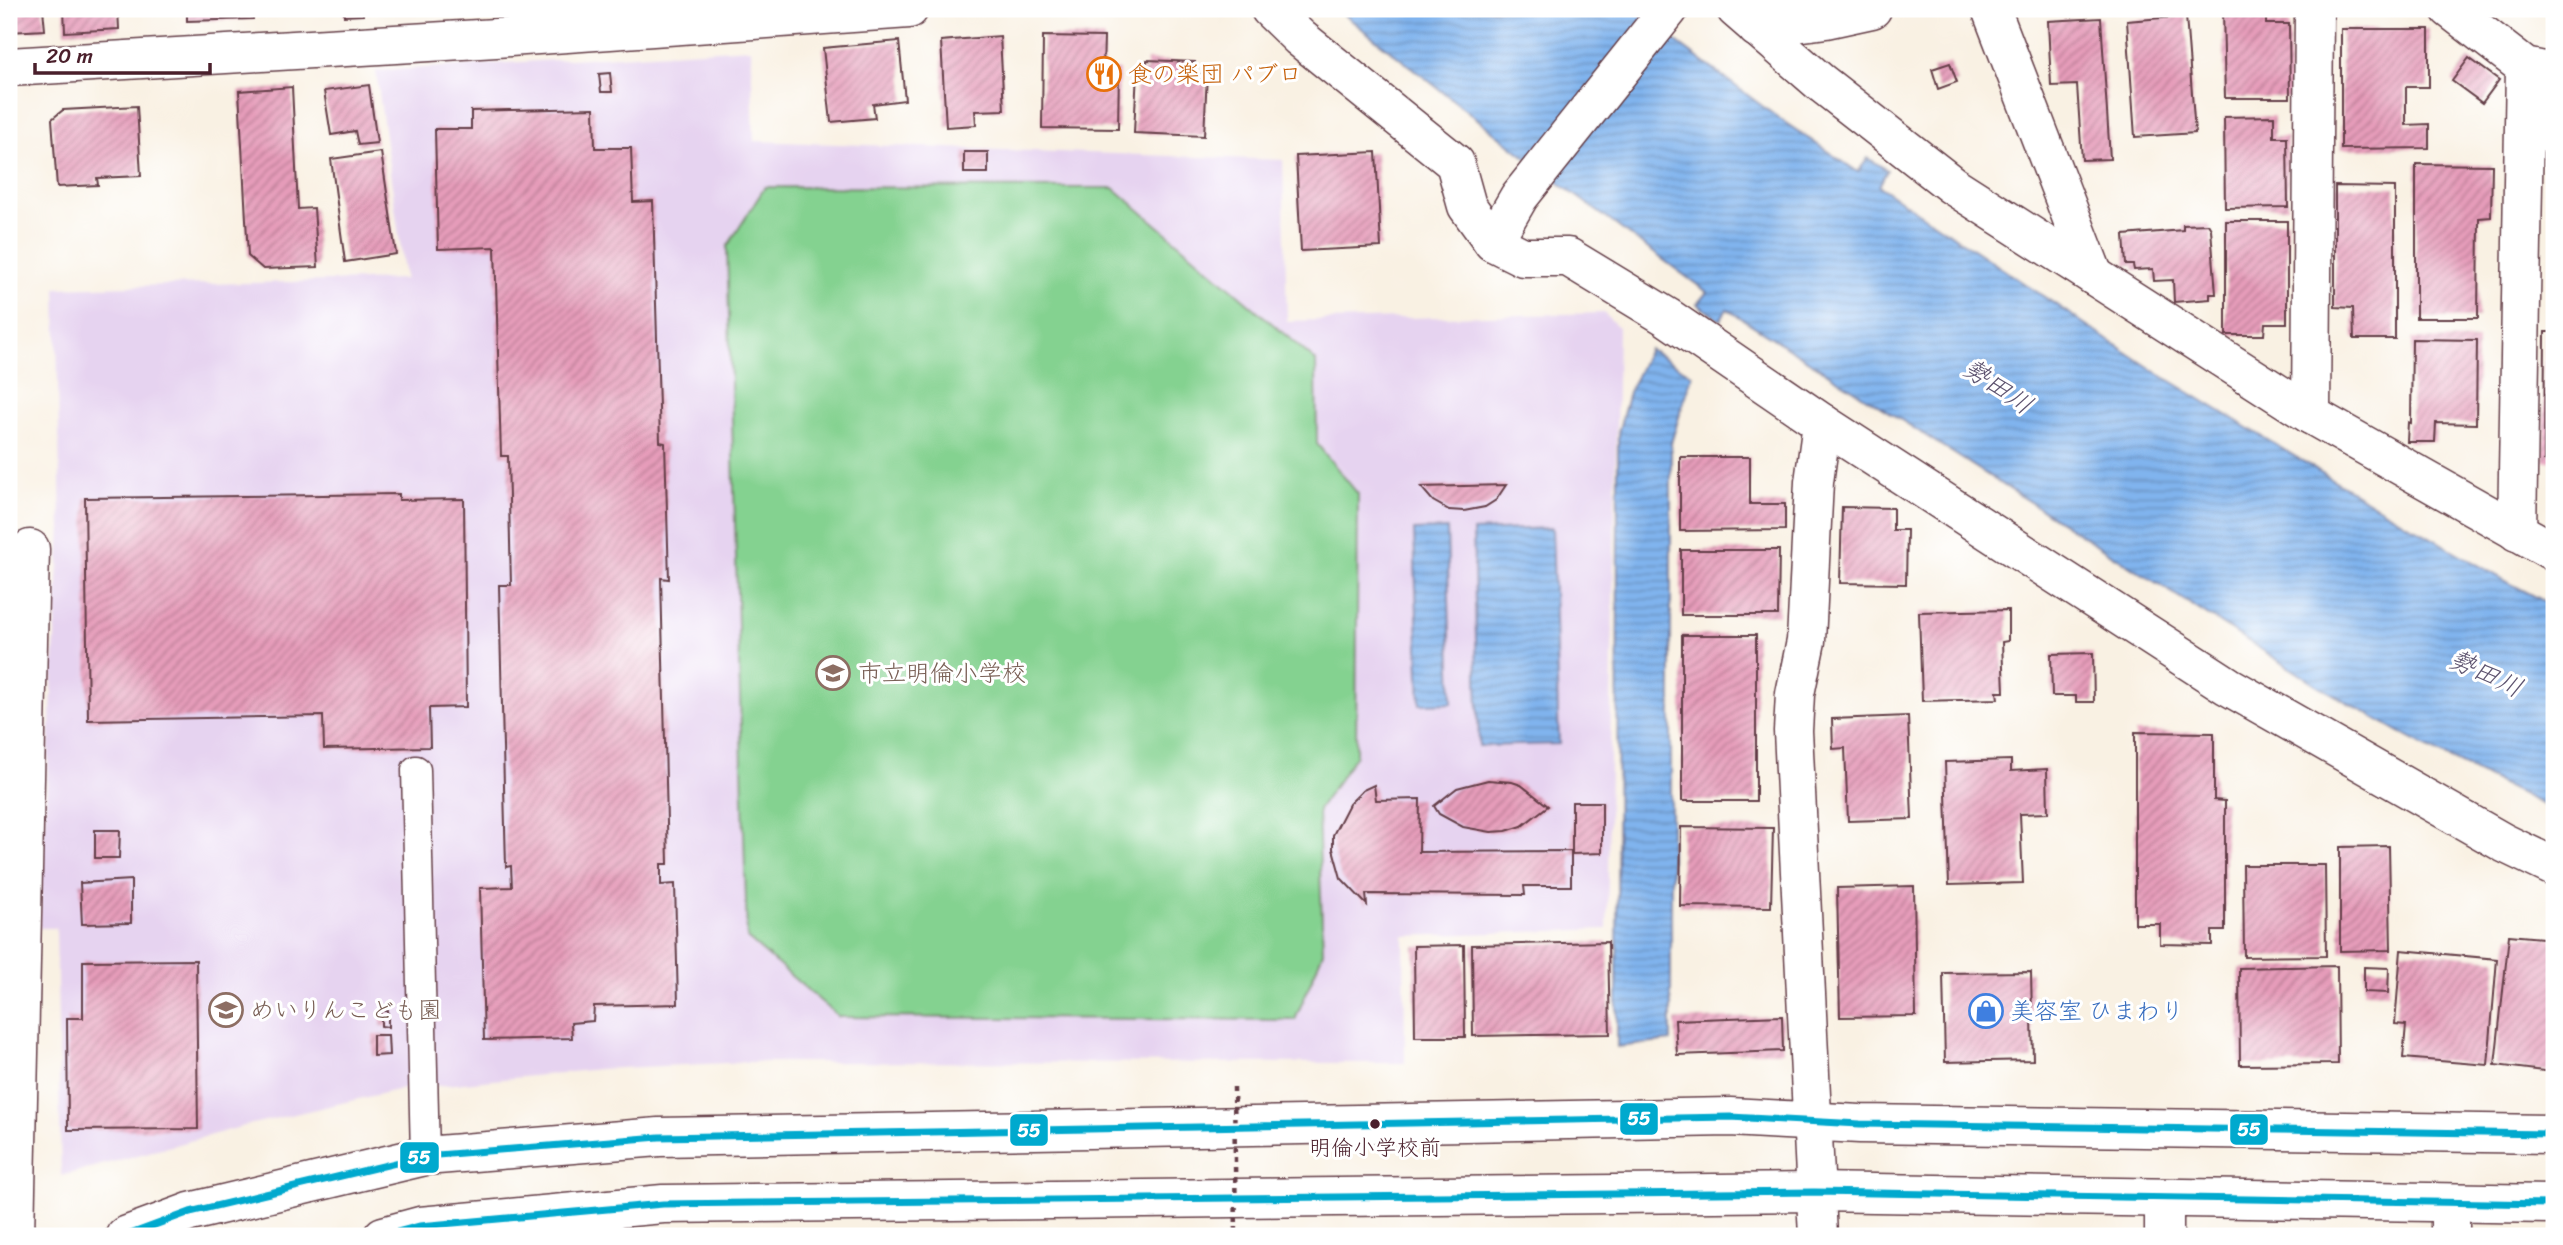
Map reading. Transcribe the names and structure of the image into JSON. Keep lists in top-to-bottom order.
{
  "water": ["勢田川"],
  "places": {
    "restaurant": ["食の楽団 パブロ"],
    "school or university": ["市立明倫小学校", "めいりんこども園"],
    "shop": ["美容室 ひまわり"],
    "other": ["明倫小学校前"]
  },
  "lines": ["transit line 55"],
  "scale_bar": "20 m"
}
